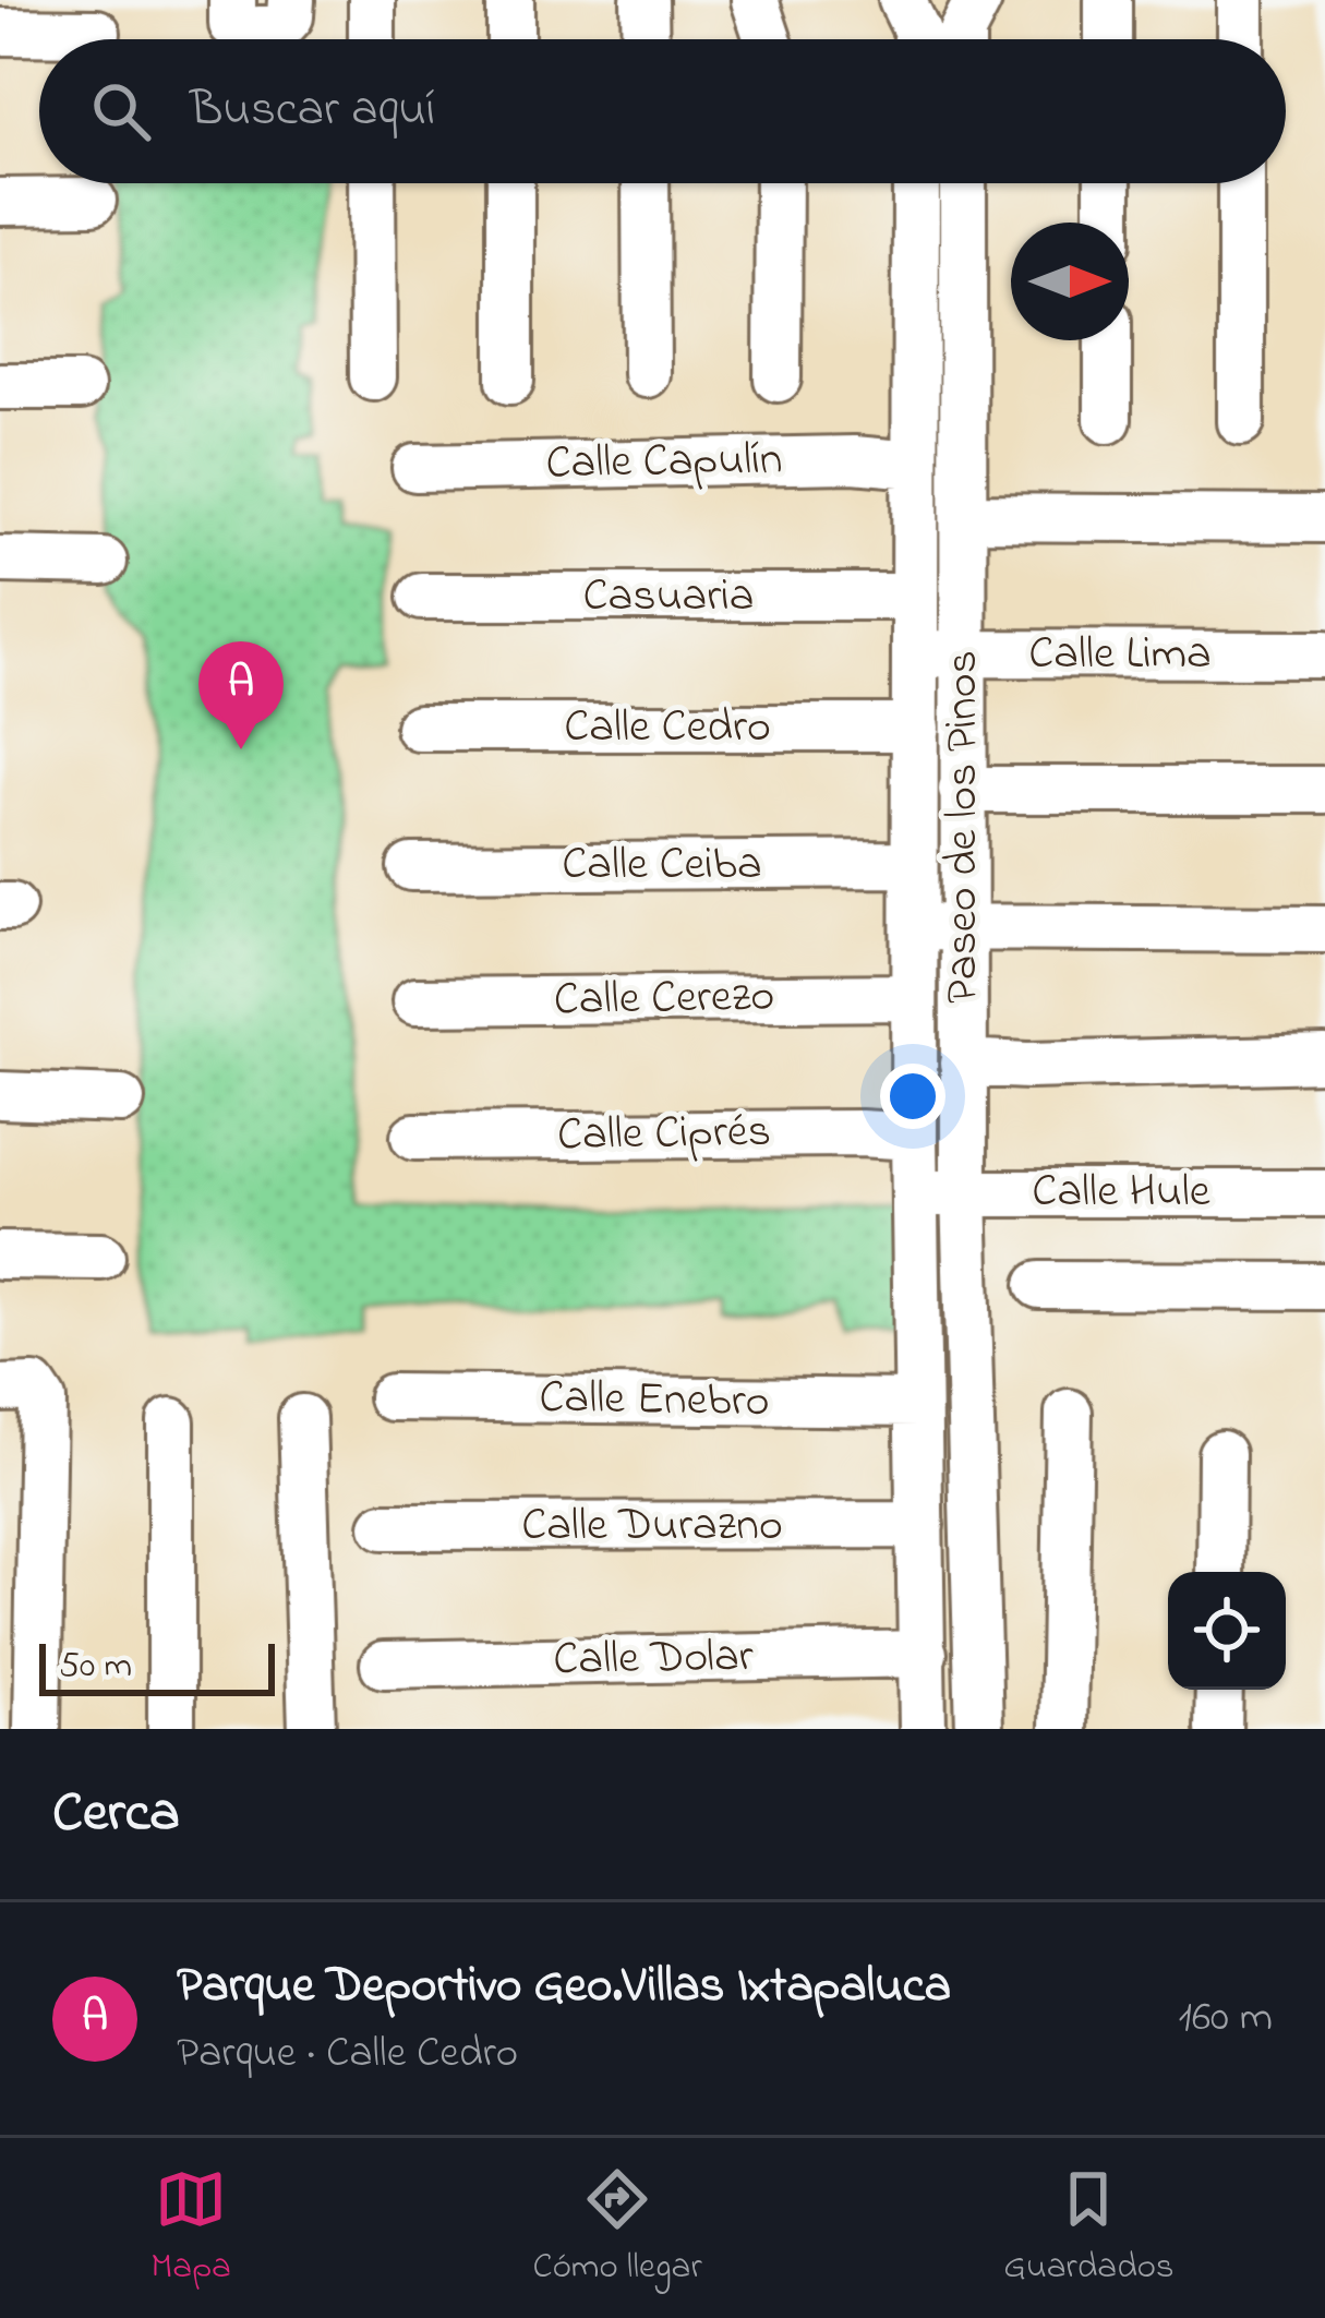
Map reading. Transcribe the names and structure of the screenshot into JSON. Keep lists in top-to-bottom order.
{
  "streets": {
    "street": [
      "Calle Capulín",
      "Casuaria",
      "Calle Lima",
      "Calle Cedro",
      "Paseo de los Pinos",
      "Calle Ceiba",
      "Calle Cerezo",
      "Calle Ciprés",
      "Calle Hule",
      "Calle Enebro",
      "Calle Durazno",
      "Calle Dolar"
    ]
  },
  "crossings": [
    ["Calle Capulín", "Paseo de los Pinos"],
    ["Casuaria", "Paseo de los Pinos"],
    ["Calle Lima", "Paseo de los Pinos"],
    ["Calle Cedro", "Paseo de los Pinos"],
    ["Paseo de los Pinos", "Calle Ceiba"],
    ["Paseo de los Pinos", "Calle Cerezo"],
    ["Paseo de los Pinos", "Calle Ciprés"],
    ["Paseo de los Pinos", "Calle Hule"],
    ["Paseo de los Pinos", "Calle Enebro"],
    ["Paseo de los Pinos", "Calle Durazno"],
    ["Paseo de los Pinos", "Calle Dolar"]
  ],
  "scale_bar": "50 m",
  "north": "right",
  "page": {
    "search": "Buscar aquí",
    "pins": "A",
    "scale": "50 m",
    "heading": "Cerca",
    "list": [
      {
        "mark": "A",
        "name": "Parque Deportivo Geo.Villas Ixtapaluca",
        "note": "Parque · Calle Cedro",
        "value": "160 m"
      }
    ],
    "nav": ["Mapa", "Cómo llegar", "Guardados"]
  }
}
